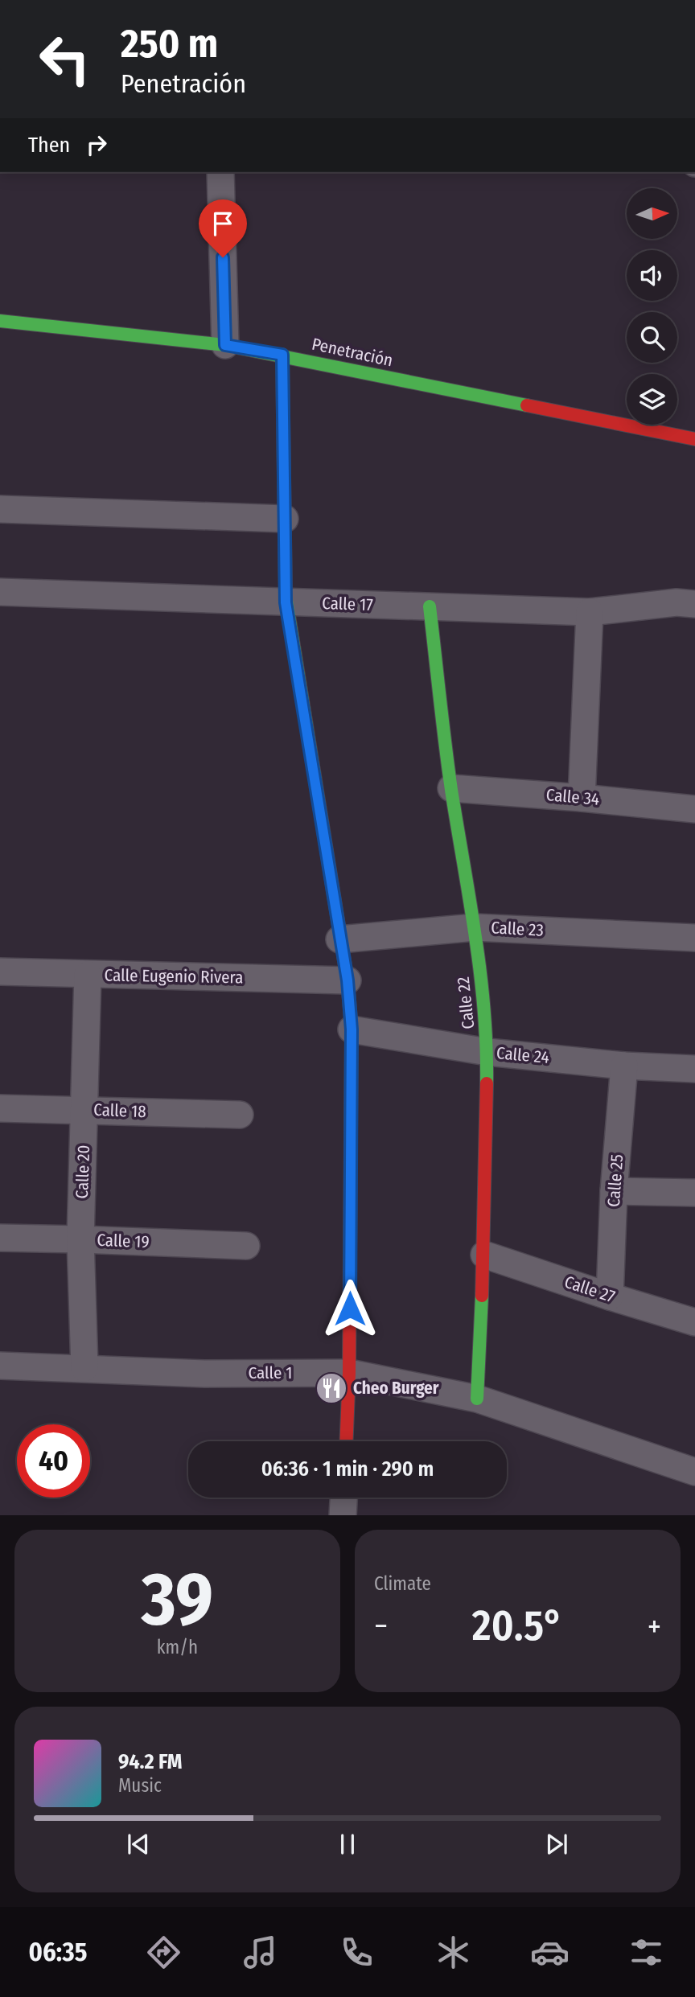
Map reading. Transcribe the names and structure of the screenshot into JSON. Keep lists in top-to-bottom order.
{
  "streets": {
    "street": [
      "Penetración",
      "Calle 17",
      "Calle 34",
      "Calle 23",
      "Calle Eugenio Rivera",
      "Calle 22",
      "Calle 24",
      "Calle 18",
      "Calle 20",
      "Calle 25",
      "Calle 19",
      "Calle 27",
      "Calle 1"
    ]
  },
  "crossings": [
    ["Calle 17", "Calle 22"],
    ["Calle 34", "Calle 22"],
    ["Calle 23", "Calle 22"],
    ["Calle Eugenio Rivera", "Calle 20"],
    ["Calle 22", "Calle 24"],
    ["Calle 22", "Calle 27"],
    ["Calle 22", "Calle 1"],
    ["Calle 24", "Calle 25"],
    ["Calle 18", "Calle 20"],
    ["Calle 20", "Calle 19"],
    ["Calle 20", "Calle 1"],
    ["Calle 25", "Calle 27"]
  ],
  "places": {
    "restaurant": ["Cheo Burger"]
  },
  "north": "right",
  "page": {
    "turn": ["250 m", "Penetración"],
    "then": "Then",
    "limit": "40",
    "trip": "06:36 · 1 min · 290 m",
    "tile": [
      ["39", "km/h"],
      "Climate"
    ],
    "heat": ["−", "20.5°", "+"],
    "song": ["94.2 FM", "Music"],
    "tabs": "06:35"
  }
}
